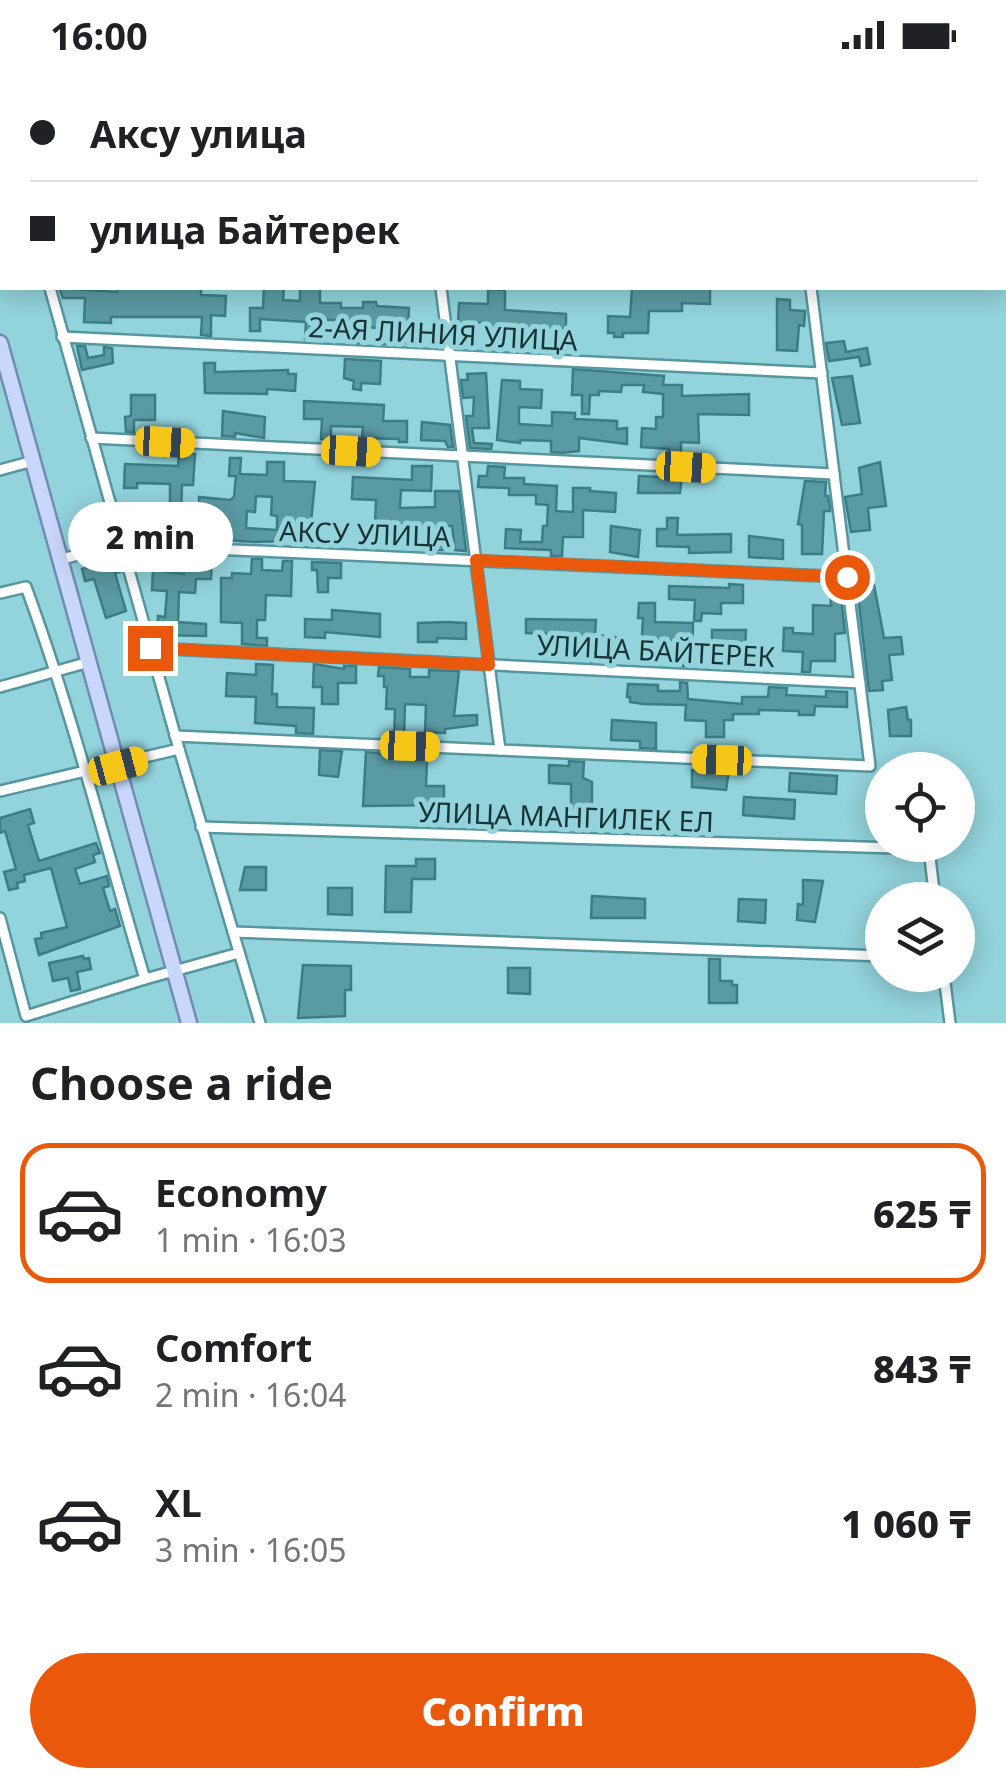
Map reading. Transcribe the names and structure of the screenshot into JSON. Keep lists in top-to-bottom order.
{
  "streets": {
    "street": [
      "2-АЯ ЛИНИЯ УЛИЦА",
      "АКСУ УЛИЦА",
      "УЛИЦА БАЙТЕРЕК",
      "УЛИЦА МАНГИЛЕК ЕЛ"
    ]
  },
  "page": {
    "status": "16:00",
    "banner": ["Аксу улица", "улица Байтерек"],
    "bubble": "2 min",
    "heading": "Choose a ride",
    "list": [
      {
        "name": "Economy",
        "note": "1 min · 16:03",
        "value": "625 ₸"
      },
      {
        "name": "Comfort",
        "note": "2 min · 16:04",
        "value": "843 ₸"
      },
      {
        "name": "XL",
        "note": "3 min · 16:05",
        "value": "1 060 ₸"
      }
    ],
    "buttons": "Confirm"
  }
}
